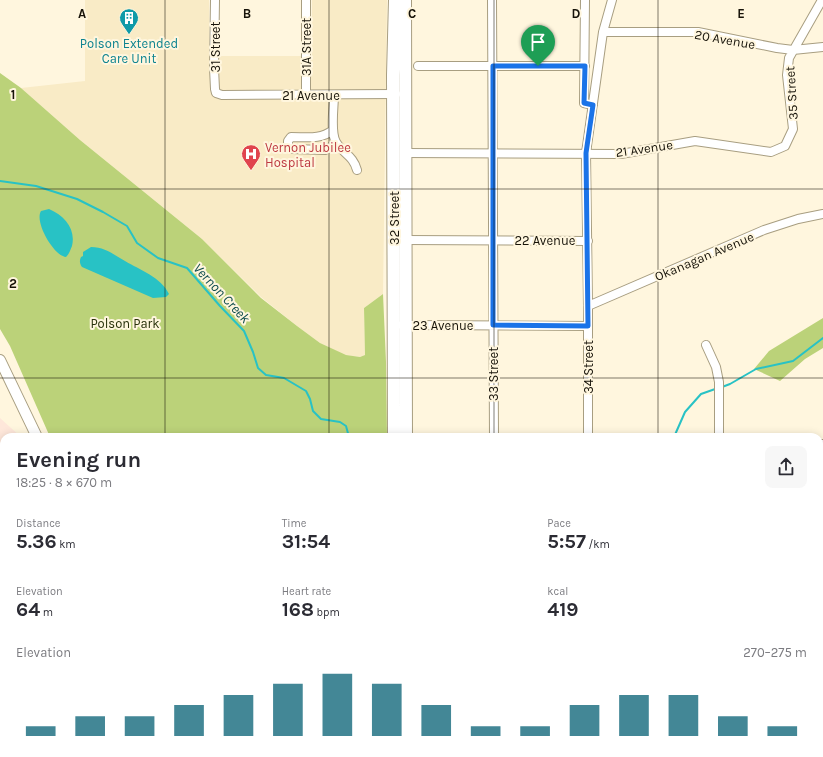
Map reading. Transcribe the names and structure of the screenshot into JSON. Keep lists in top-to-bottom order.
{
  "streets": {
    "highway": ["32 Street"],
    "street": [
      "20 Avenue",
      "31 Street",
      "31A Street",
      "35 Street",
      "21 Avenue",
      "22 Avenue",
      "Okanagan Avenue",
      "23 Avenue",
      "34 Street",
      "33 Street"
    ]
  },
  "crossings": [
    ["20 Avenue", "35 Street"],
    ["20 Avenue", "34 Street"],
    ["31 Street", "21 Avenue"],
    ["31A Street", "21 Avenue"],
    ["35 Street", "21 Avenue"],
    ["21 Avenue", "32 Street"],
    ["21 Avenue", "34 Street"],
    ["21 Avenue", "33 Street"],
    ["32 Street", "22 Avenue"],
    ["32 Street", "23 Avenue"],
    ["22 Avenue", "34 Street"],
    ["22 Avenue", "33 Street"],
    ["Okanagan Avenue", "34 Street"],
    ["23 Avenue", "34 Street"],
    ["23 Avenue", "33 Street"]
  ],
  "water": ["Vernon Creek"],
  "parks": ["Polson Park"],
  "places": {
    "building": ["Polson Extended Care Unit"],
    "hospital": ["Vernon Jubilee Hospital"]
  },
  "page": {
    "heading": ["Evening run", "18:25 · 8 × 670 m"],
    "stats": [
      ["Distance", "5.36 km"],
      ["Time", "31:54"],
      ["Pace", "5:57 /km"],
      ["Elevation", "64 m"],
      ["Heart rate", "168 bpm"],
      ["kcal", "419"]
    ],
    "chart": ["Elevation", "270–275 m"]
  },
  "grid": {
    "columns": [
      "A",
      "B",
      "C",
      "D",
      "E"
    ],
    "rows": ["1", "2"]
  }
}
